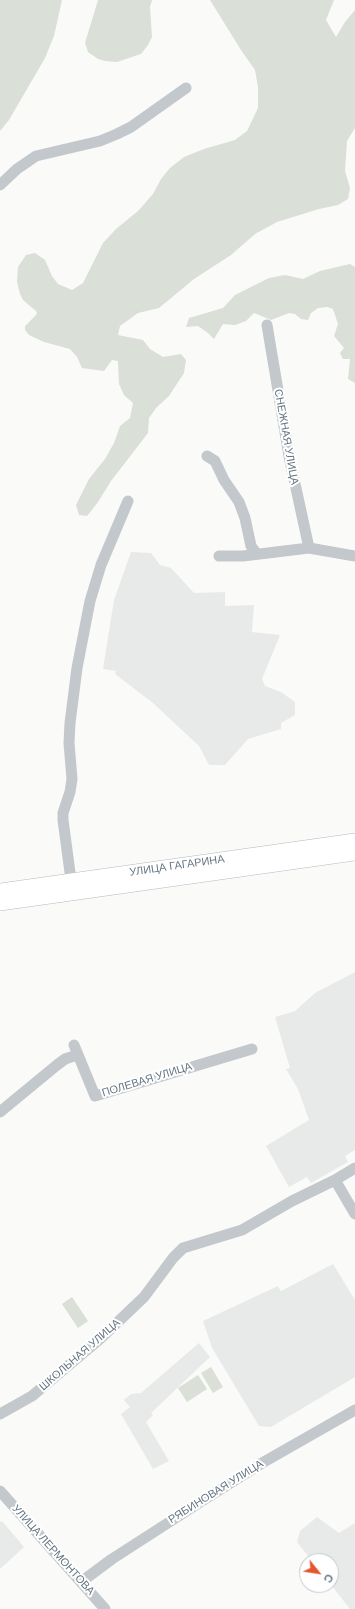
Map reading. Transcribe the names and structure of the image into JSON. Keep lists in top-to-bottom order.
{
  "streets": {
    "main road": ["УЛИЦА ГАГАРИНА"],
    "street": [
      "СНЕЖНАЯ УЛИЦА",
      "ПОЛЕВАЯ УЛИЦА",
      "ШКОЛЬНАЯ УЛИЦА",
      "РЯБИНОВАЯ УЛИЦА",
      "УЛИЦА ЛЕРМОНТОВА"
    ]
  },
  "crossings": [
    ["РЯБИНОВАЯ УЛИЦА", "УЛИЦА ЛЕРМОНТОВА"]
  ],
  "north": "bottom right"
}
